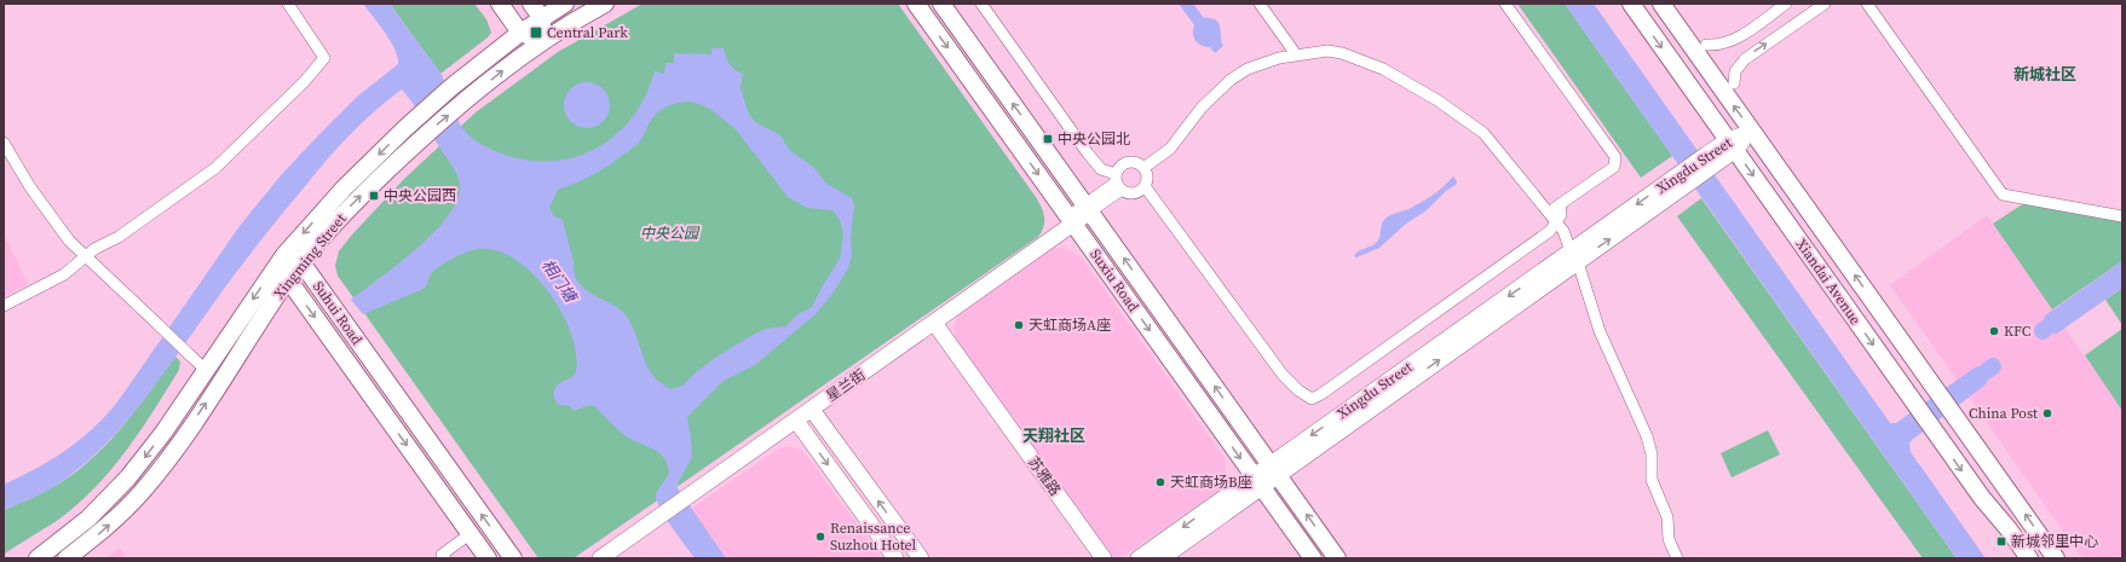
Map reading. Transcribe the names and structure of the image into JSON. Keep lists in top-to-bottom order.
{
  "streets": {
    "main road": [
      "Xingdu Street",
      "Xingming Street",
      "Suxiu Road",
      "Xiandai Avenue",
      "Suhui Road",
      "星兰街",
      "苏雅路"
    ]
  },
  "crossings": [
    ["Xingdu Street", "Suxiu Road"],
    ["Xingdu Street", "Xiandai Avenue"],
    ["Xingming Street", "Suhui Road"],
    ["Suxiu Road", "星兰街"],
    ["星兰街", "苏雅路"]
  ],
  "districts": ["新城社区", "天翔社区"],
  "water": ["相门塘"],
  "parks": ["中央公园"],
  "places": {
    "transit": [
      "Central Park",
      "中央公园北",
      "中央公园西",
      "新城邻里中心"
    ],
    "other": [
      "天虹商场A座",
      "KFC",
      "China Post",
      "天虹商场B座",
      "Renaissance Suzhou Hotel"
    ]
  }
}
